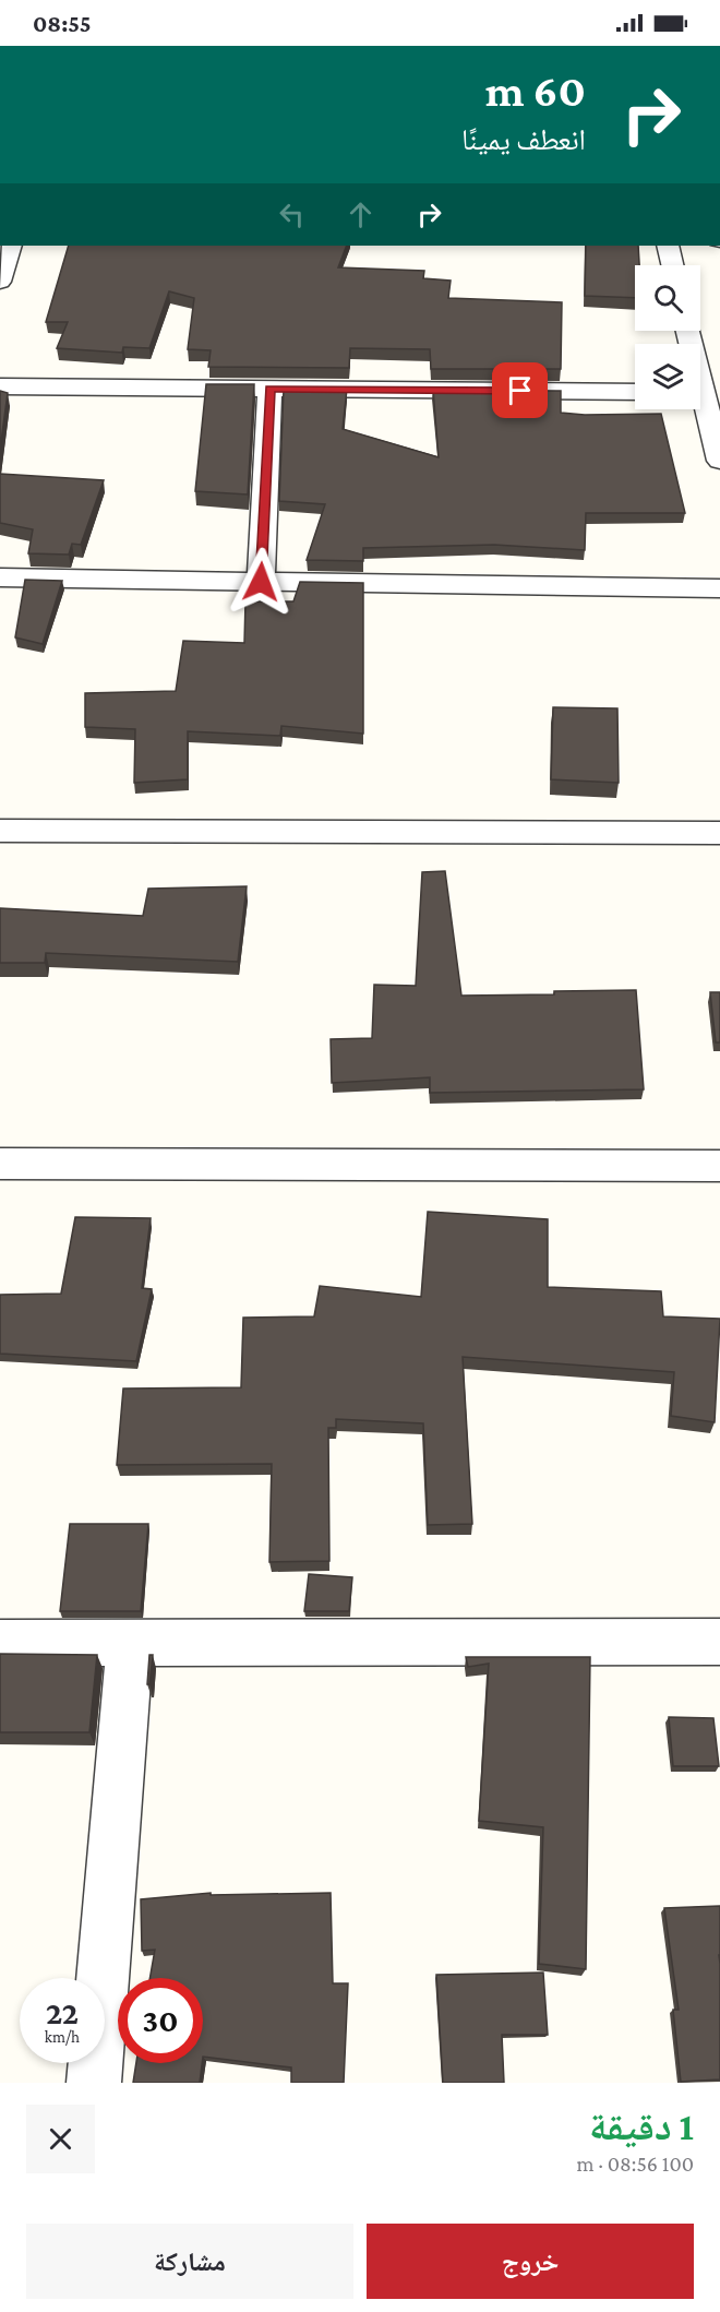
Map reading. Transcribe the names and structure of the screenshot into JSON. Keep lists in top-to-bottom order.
{
  "page": {
    "status": "08:55",
    "turn": ["60 m", "انعطف يمينًا"],
    "speed": "22 km/h",
    "limit": "30",
    "heading": ["1 دقيقة", "100 m · 08:56"],
    "buttons": ["خروج", "مشاركة"]
  }
}
